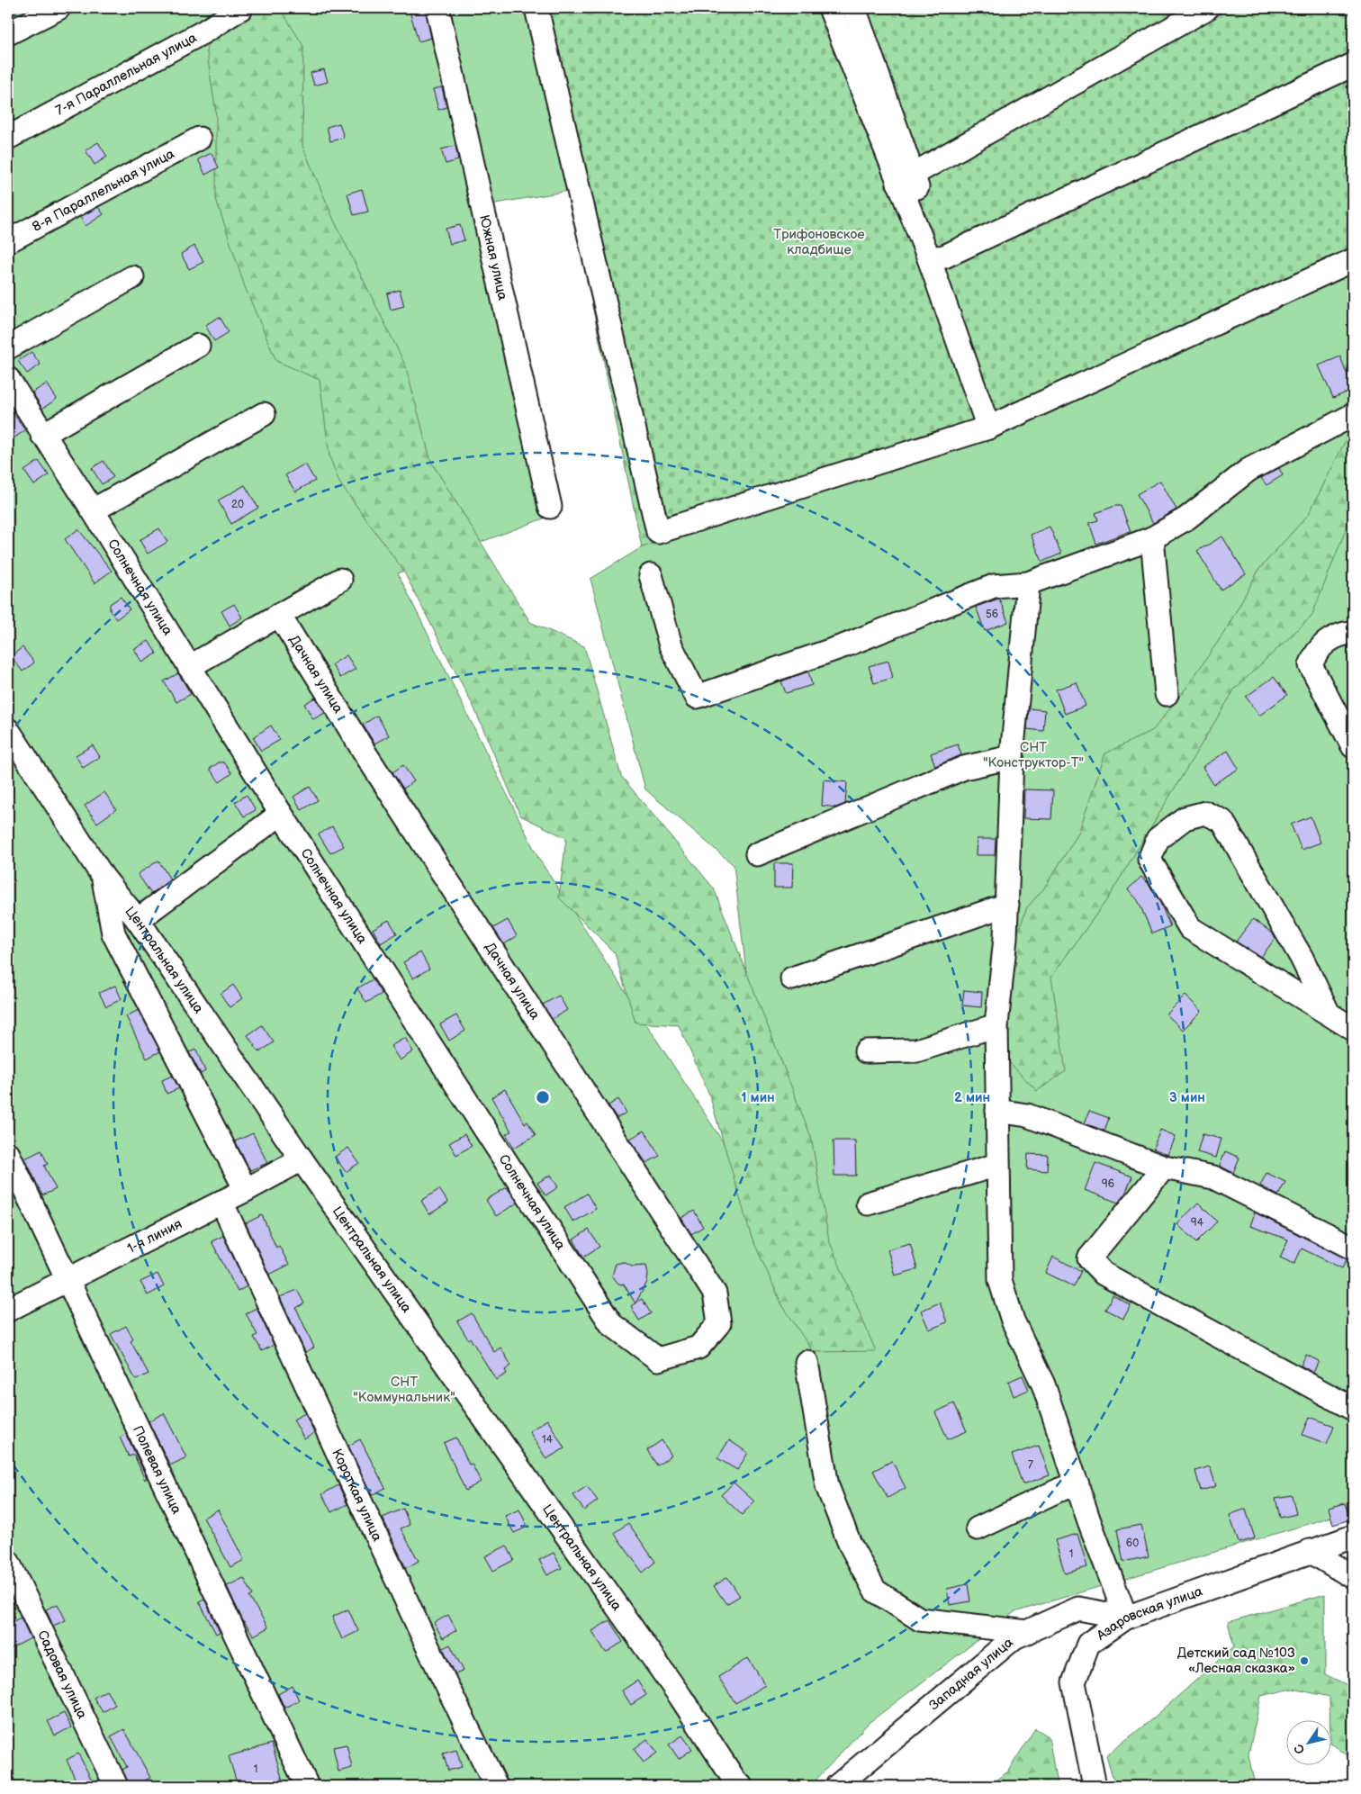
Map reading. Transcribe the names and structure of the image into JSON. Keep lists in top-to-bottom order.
{
  "streets": {
    "street": [
      "7-я Параллельная улица",
      "8-я Параллельная улица",
      "Южная улица",
      "Солнечная улица",
      "Дачная улица",
      "Центральная улица",
      "1-я линия",
      "Полевая улица",
      "Короткая улица",
      "Азаровская улица",
      "Западная улица",
      "Садовая улица"
    ]
  },
  "crossings": [
    ["Солнечная улица", "Дачная улица"],
    ["Центральная улица", "1-я линия"],
    ["1-я линия", "Полевая улица"],
    ["1-я линия", "Короткая улица"],
    ["Азаровская улица", "Западная улица"]
  ],
  "parks": ["Трифоновское кладбище", "СНТ \"Конструктор-Т\"", "СНТ \"Коммунальник\""],
  "places": ["Детский сад №103 «Лесная сказка»"],
  "house_numbers": [
    "20",
    "56",
    "96",
    "94",
    "14",
    "7",
    "60",
    "1",
    "1"
  ],
  "north": "bottom left",
  "rings": ["1 мин", "2 мин", "3 мин"]
}
